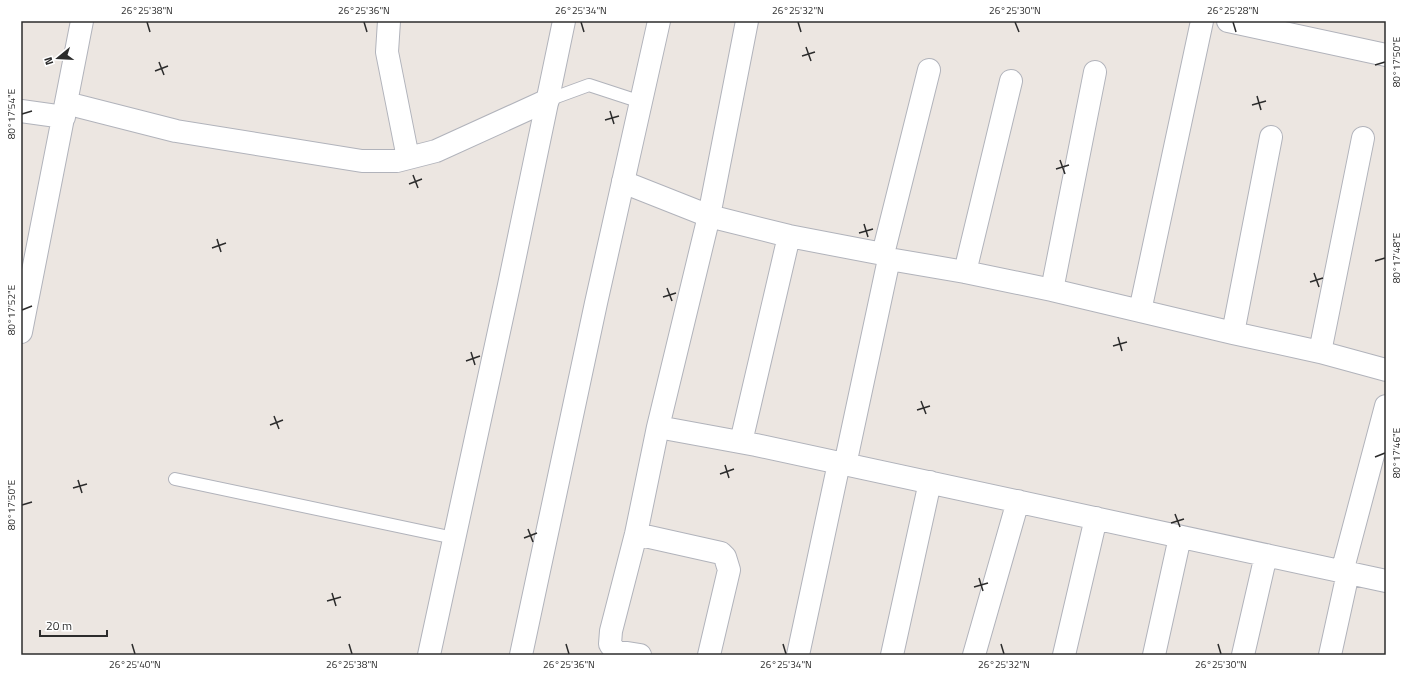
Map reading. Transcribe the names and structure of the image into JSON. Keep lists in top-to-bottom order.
{
  "scale_bar": "20 m",
  "north": "left",
  "coordinates": [
    "26°25'38\"N",
    "26°25'36\"N",
    "26°25'34\"N",
    "26°25'32\"N",
    "26°25'30\"N",
    "26°25'28\"N",
    "80°17'50\"E",
    "80°17'54\"E",
    "80°17'48\"E",
    "80°17'52\"E",
    "80°17'46\"E",
    "26°25'40\"N"
  ]
}
